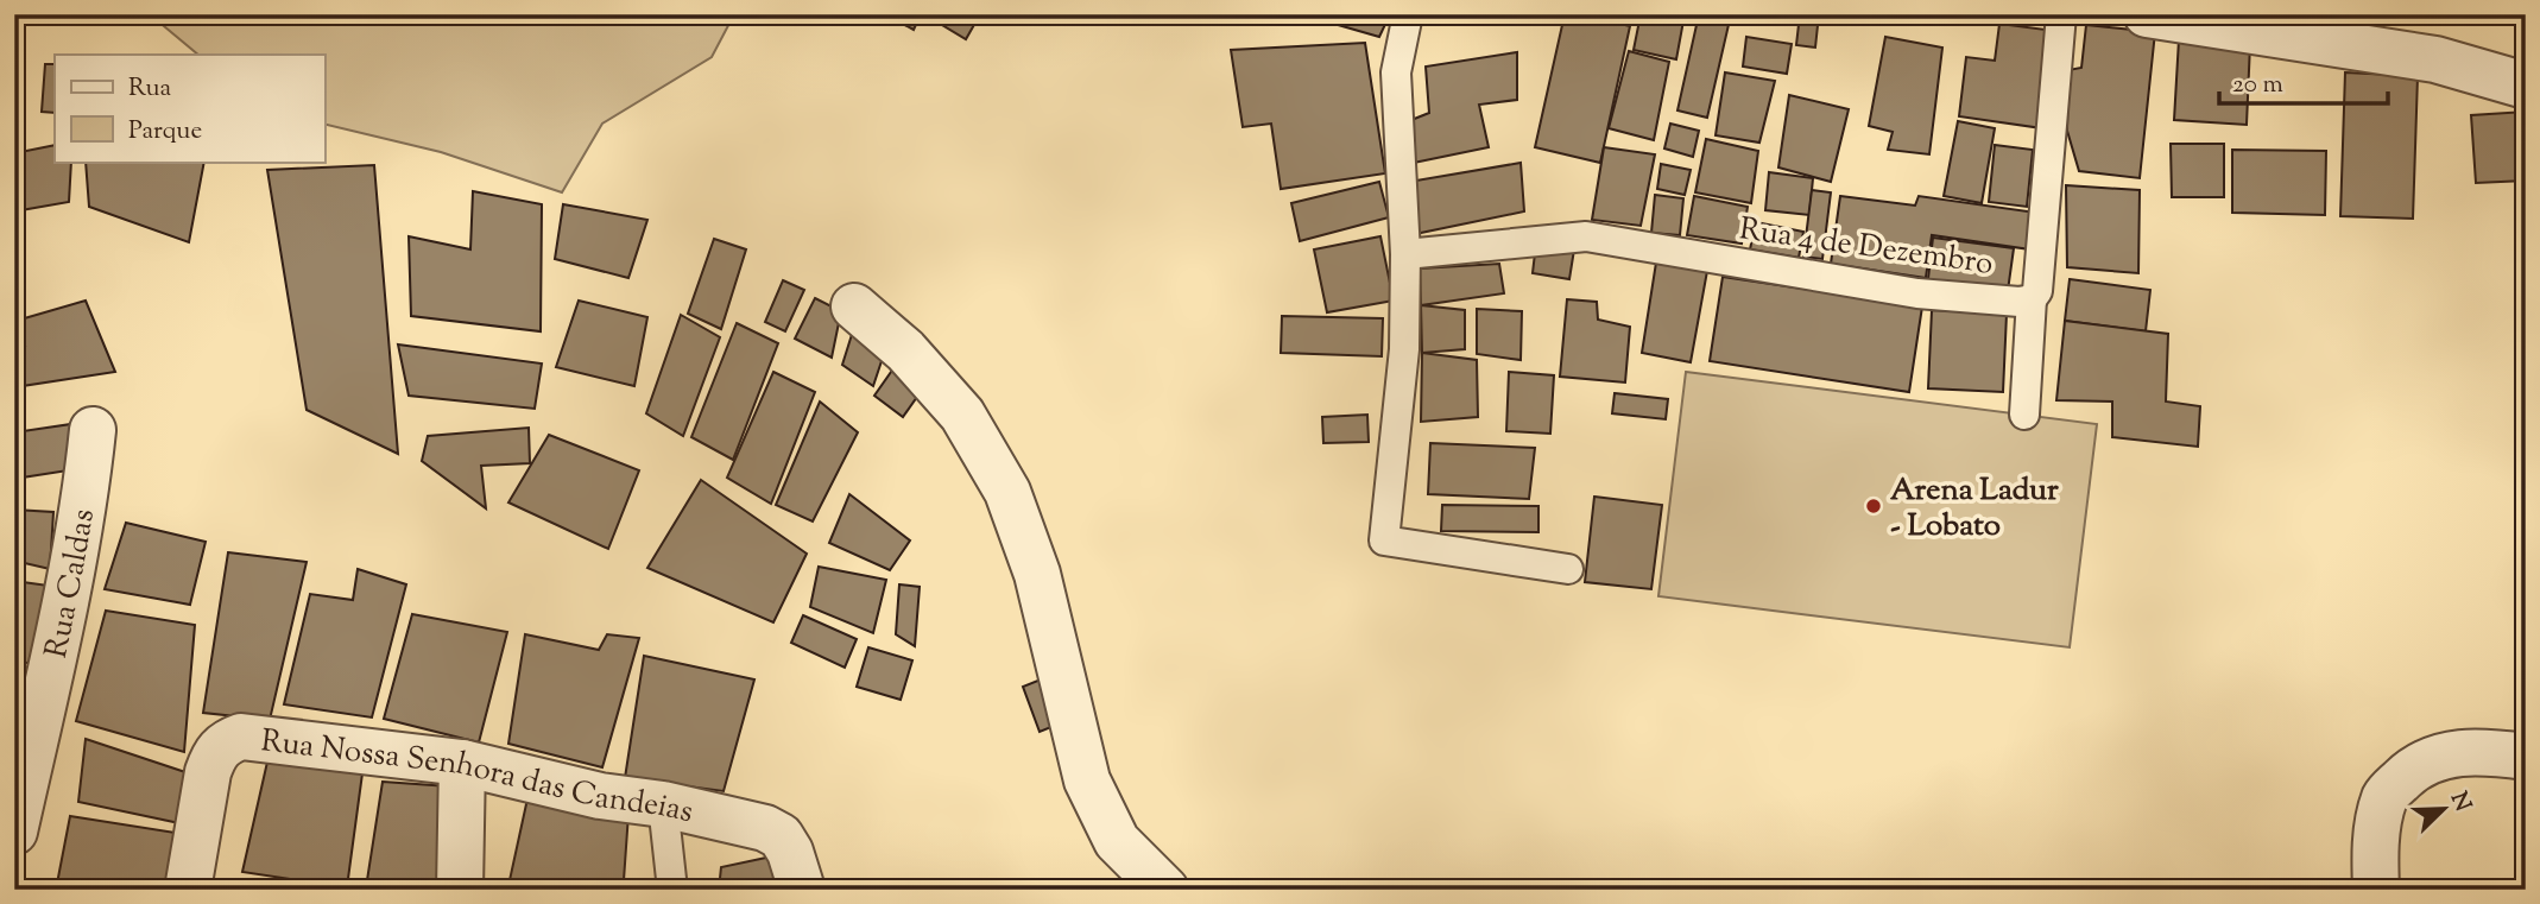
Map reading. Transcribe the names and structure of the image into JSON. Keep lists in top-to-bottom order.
{
  "streets": {
    "street": ["Rua Caldas", "Rua Nossa Senhora das Candeias"],
    "lane": ["Rua 4 de Dezembro"]
  },
  "places": ["Arena Ladur - Lobato"],
  "legend": ["Rua", "Parque"],
  "scale_bar": "20 m",
  "north": "top right"
}
